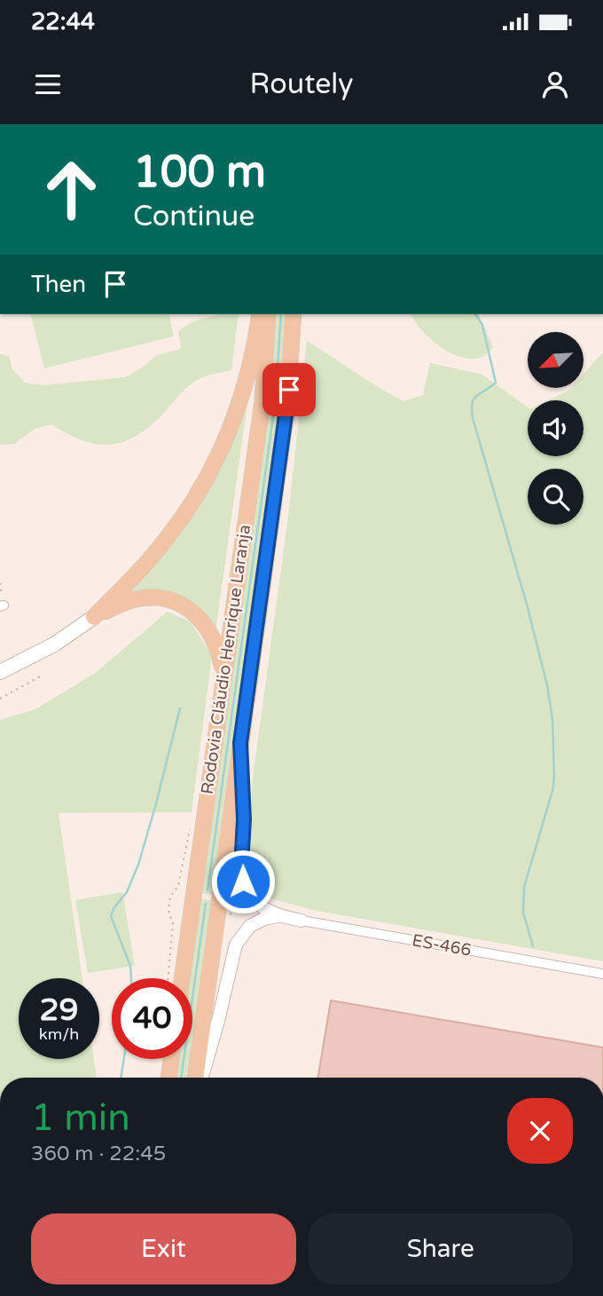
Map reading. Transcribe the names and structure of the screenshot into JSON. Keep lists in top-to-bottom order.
{
  "streets": {
    "main road": ["Rodovia Cláudio Henrique Laranja"],
    "street": ["ES-466"]
  },
  "north": "bottom left",
  "page": {
    "status": "22:44",
    "header": "Routely",
    "turn": ["100 m", "Continue"],
    "then": "Then",
    "speed": "29 km/h",
    "limit": "40",
    "heading": ["1 min", "360 m · 22:45"],
    "buttons": ["Exit", "Share"]
  }
}
